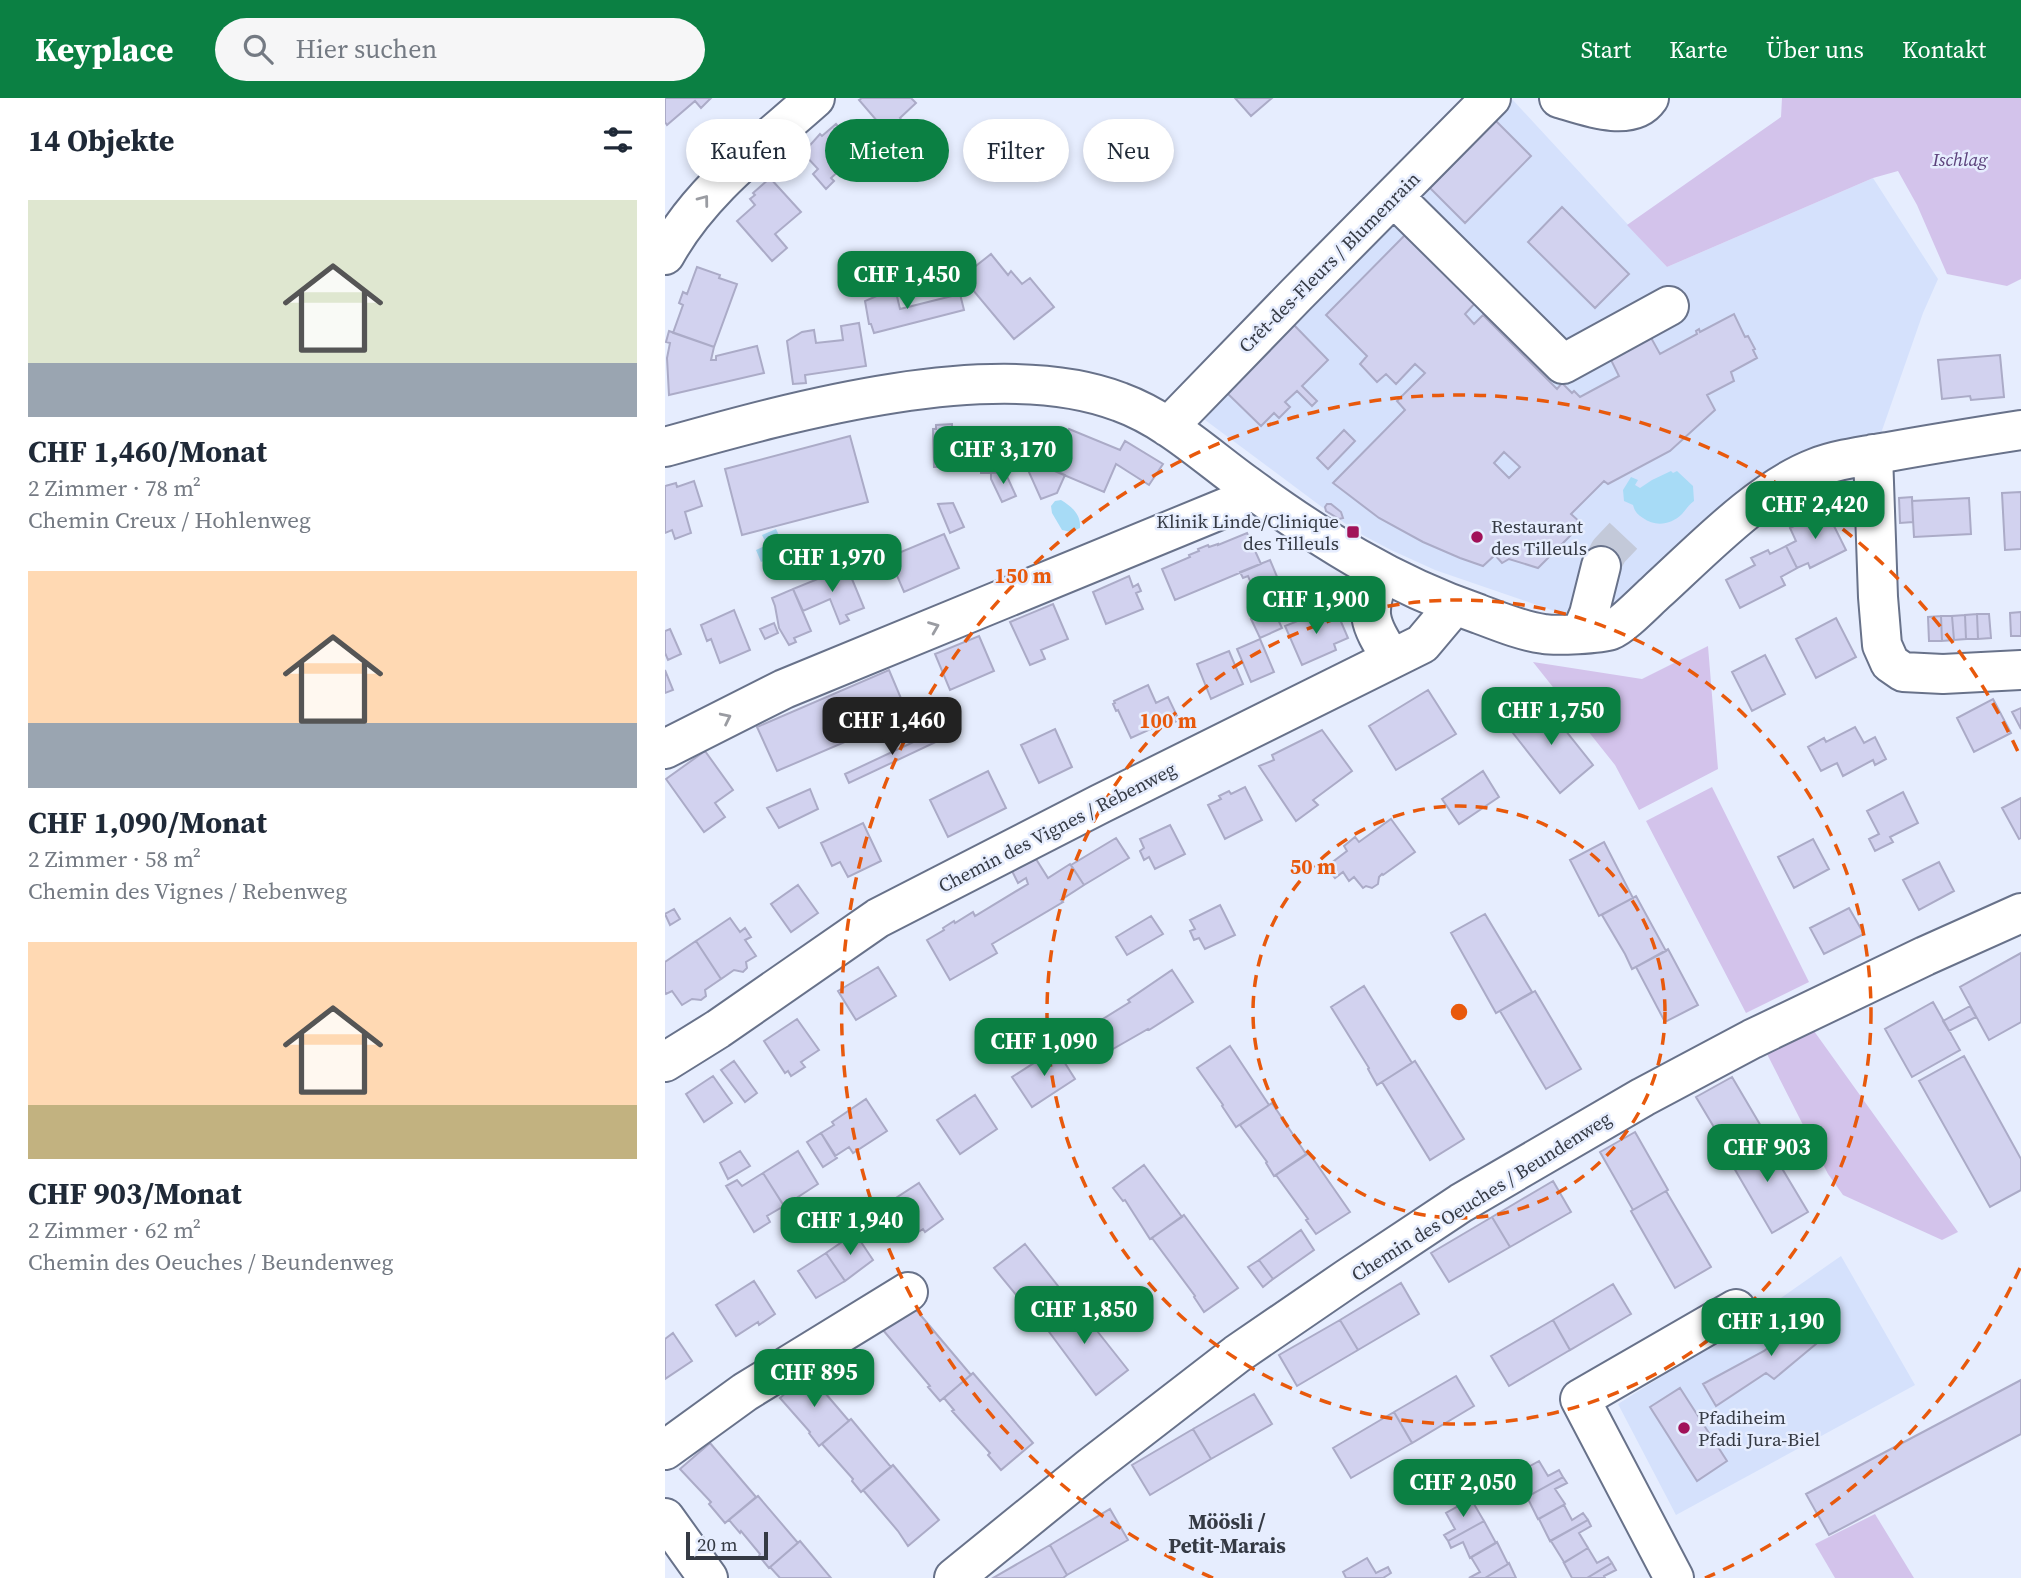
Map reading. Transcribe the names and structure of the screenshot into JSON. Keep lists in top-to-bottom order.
{
  "streets": {
    "street": ["Crêt-des-Fleurs / Blumenrain", "Chemin des Vignes / Rebenweg", "Chemin des Oeuches / Beundenweg"]
  },
  "districts": ["Möösli / Petit-Marais"],
  "parks": ["Ischlag"],
  "places": {
    "transit": ["Klinik Linde/Clinique des Tilleuls"],
    "other": ["Restaurant des Tilleuls", "Pfadiheim Pfadi Jura-Biel"]
  },
  "scale_bar": "20 m",
  "page": {
    "header": "Keyplace",
    "search": "Hier suchen",
    "nav": [
      "Start",
      "Karte",
      "Über uns",
      "Kontakt"
    ],
    "heading": "14 Objekte",
    "chip": [
      "Kaufen",
      "Mieten",
      "Filter",
      "Neu"
    ],
    "list": [
      {
        "name": "CHF 1,460/Monat",
        "note": "2 Zimmer · 78 m² · Chemin Creux / Hohlenweg"
      },
      {
        "name": "CHF 1,090/Monat",
        "note": "2 Zimmer · 58 m² · Chemin des Vignes / Rebenweg"
      },
      {
        "name": "CHF 903/Monat",
        "note": "2 Zimmer · 62 m² · Chemin des Oeuches / Beundenweg"
      }
    ],
    "price": [
      "CHF 1,450",
      "CHF 3,170",
      "CHF 2,420",
      "CHF 1,970",
      "CHF 1,900",
      "CHF 1,750",
      "CHF 1,460",
      "CHF 1,090",
      "CHF 903",
      "CHF 1,940",
      "CHF 1,850",
      "CHF 1,190",
      "CHF 895",
      "CHF 2,050"
    ],
    "scale": "20 m"
  },
  "rings": ["150 m", "100 m", "50 m"]
}
